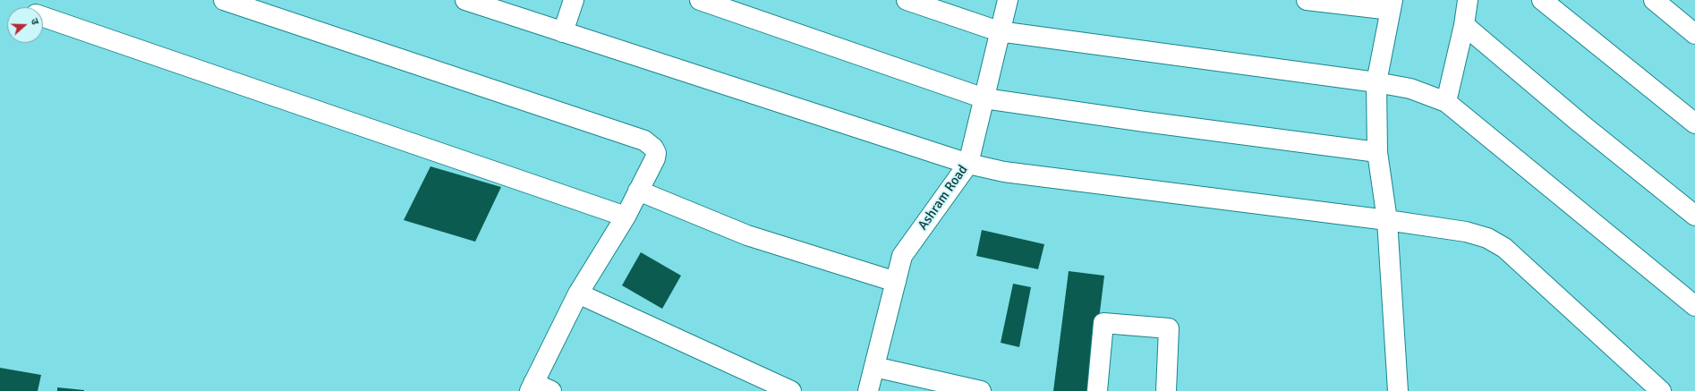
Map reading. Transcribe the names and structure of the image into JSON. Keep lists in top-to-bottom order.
{
  "streets": {
    "street": ["Ashram Road"]
  },
  "north": "right"
}
